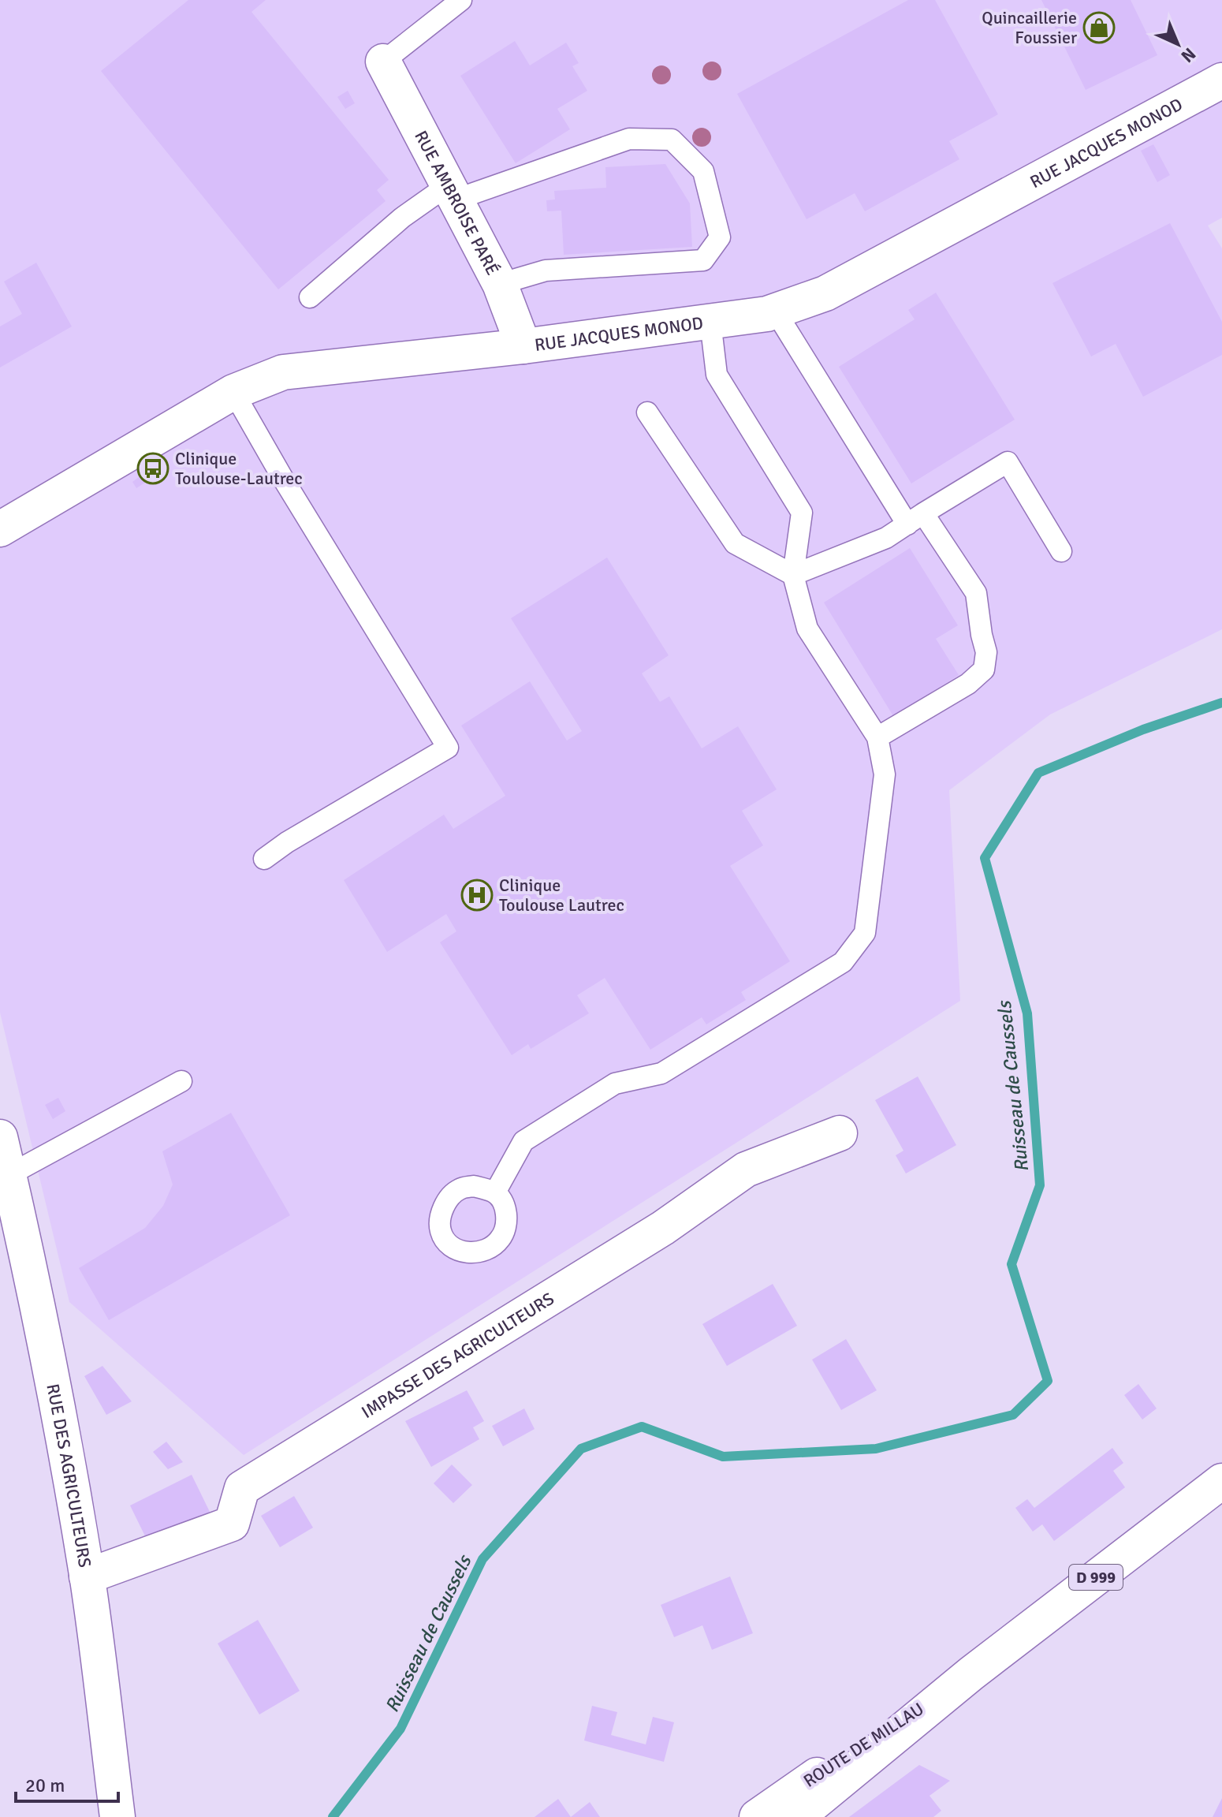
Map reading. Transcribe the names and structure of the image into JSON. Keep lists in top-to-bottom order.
{
  "streets": {
    "street": [
      "RUE JACQUES MONOD",
      "RUE AMBROISE PARÉ",
      "IMPASSE DES AGRICULTEURS",
      "RUE DES AGRICULTEURS",
      "D 999",
      "ROUTE DE MILLAU"
    ]
  },
  "crossings": [
    ["RUE JACQUES MONOD", "RUE AMBROISE PARÉ"],
    ["IMPASSE DES AGRICULTEURS", "RUE DES AGRICULTEURS"]
  ],
  "water": ["Ruisseau de Caussels"],
  "places": {
    "shop": ["Quincaillerie Foussier"],
    "bus stop": ["Clinique Toulouse-Lautrec"],
    "hospital": ["Clinique Toulouse Lautrec"]
  },
  "scale_bar": "20 m",
  "north": "bottom right"
}
